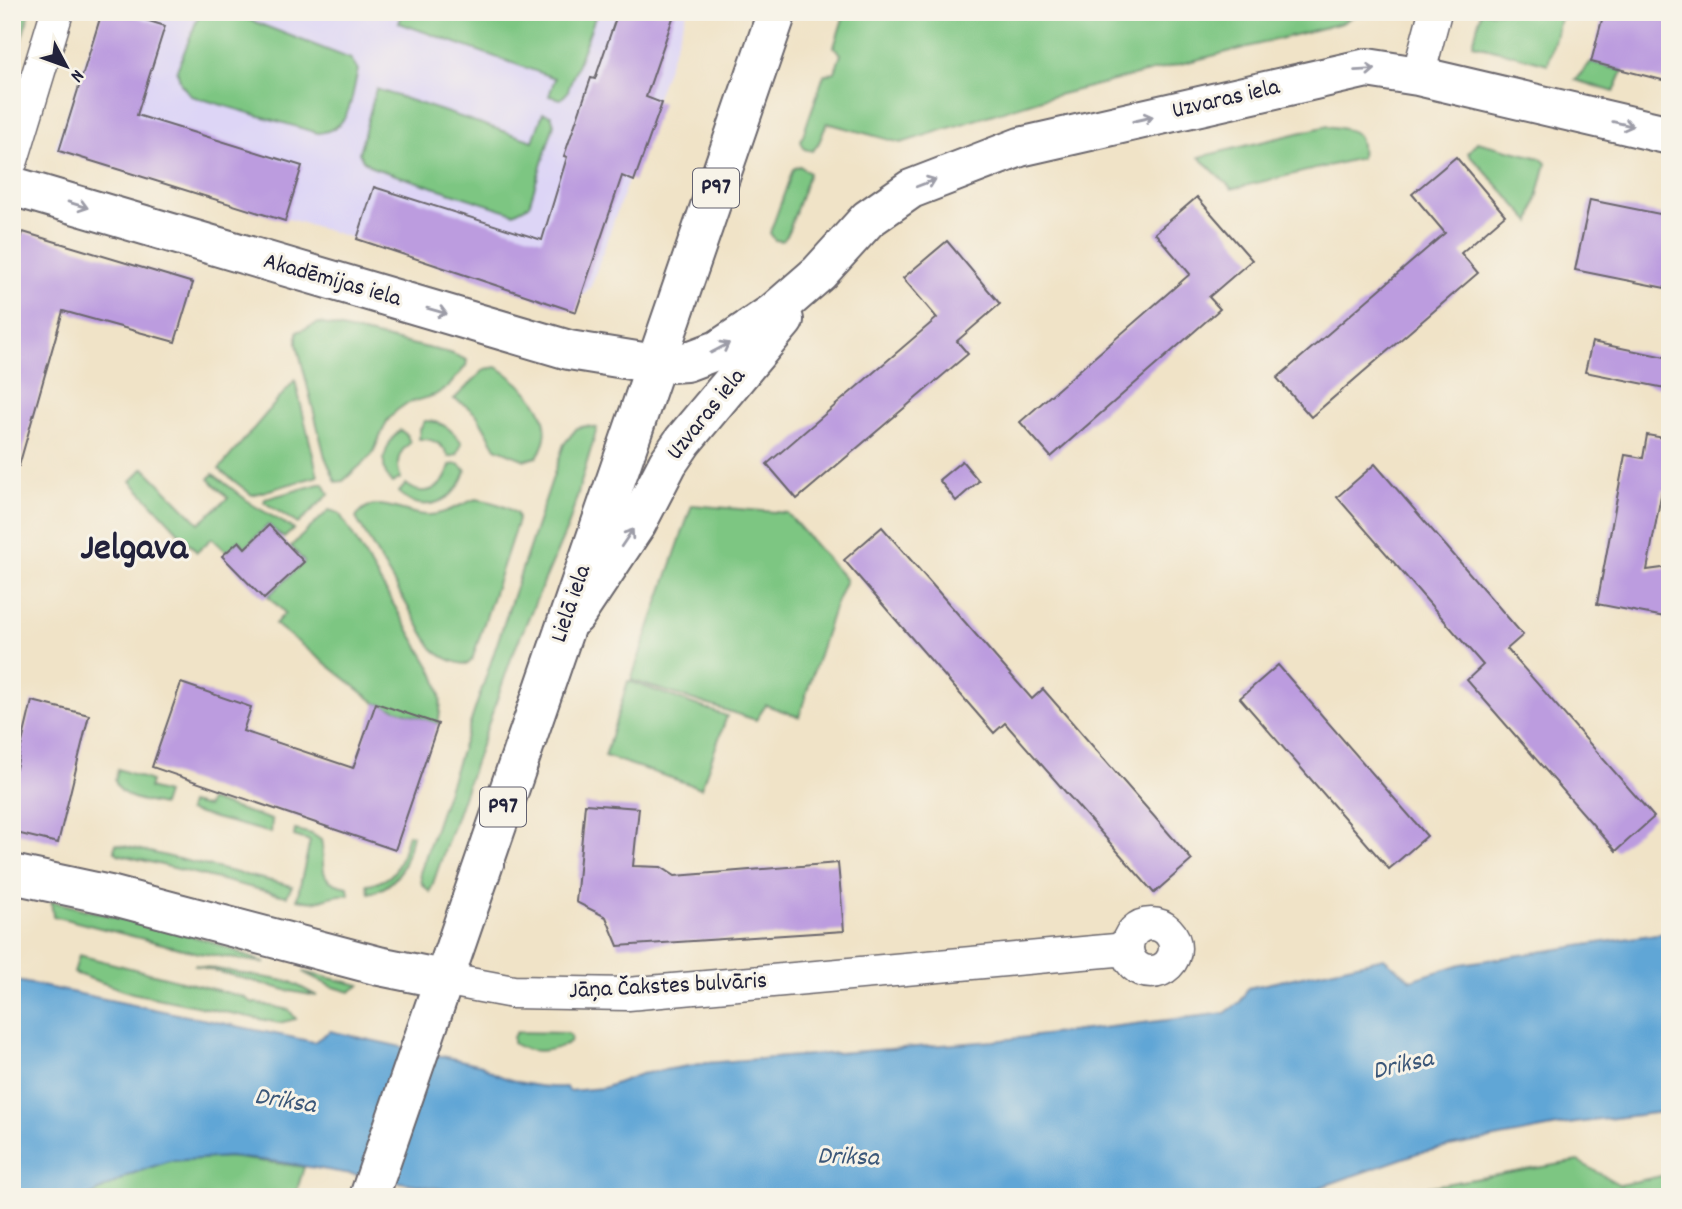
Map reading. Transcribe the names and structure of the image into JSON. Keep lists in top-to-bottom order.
{
  "streets": {
    "main road": [
      "Uzvaras iela",
      "P97",
      "Akadēmijas iela",
      "Lielā iela",
      "Jāņa Čakstes bulvāris"
    ]
  },
  "crossings": [
    ["Uzvaras iela", "Akadēmijas iela"],
    ["Uzvaras iela", "Lielā iela"],
    ["Akadēmijas iela", "Lielā iela"],
    ["Lielā iela", "Jāņa Čakstes bulvāris"]
  ],
  "one_way": ["Uzvaras iela", "Akadēmijas iela"],
  "districts": ["Jelgava"],
  "water": ["Driksa"],
  "north": "bottom right"
}
